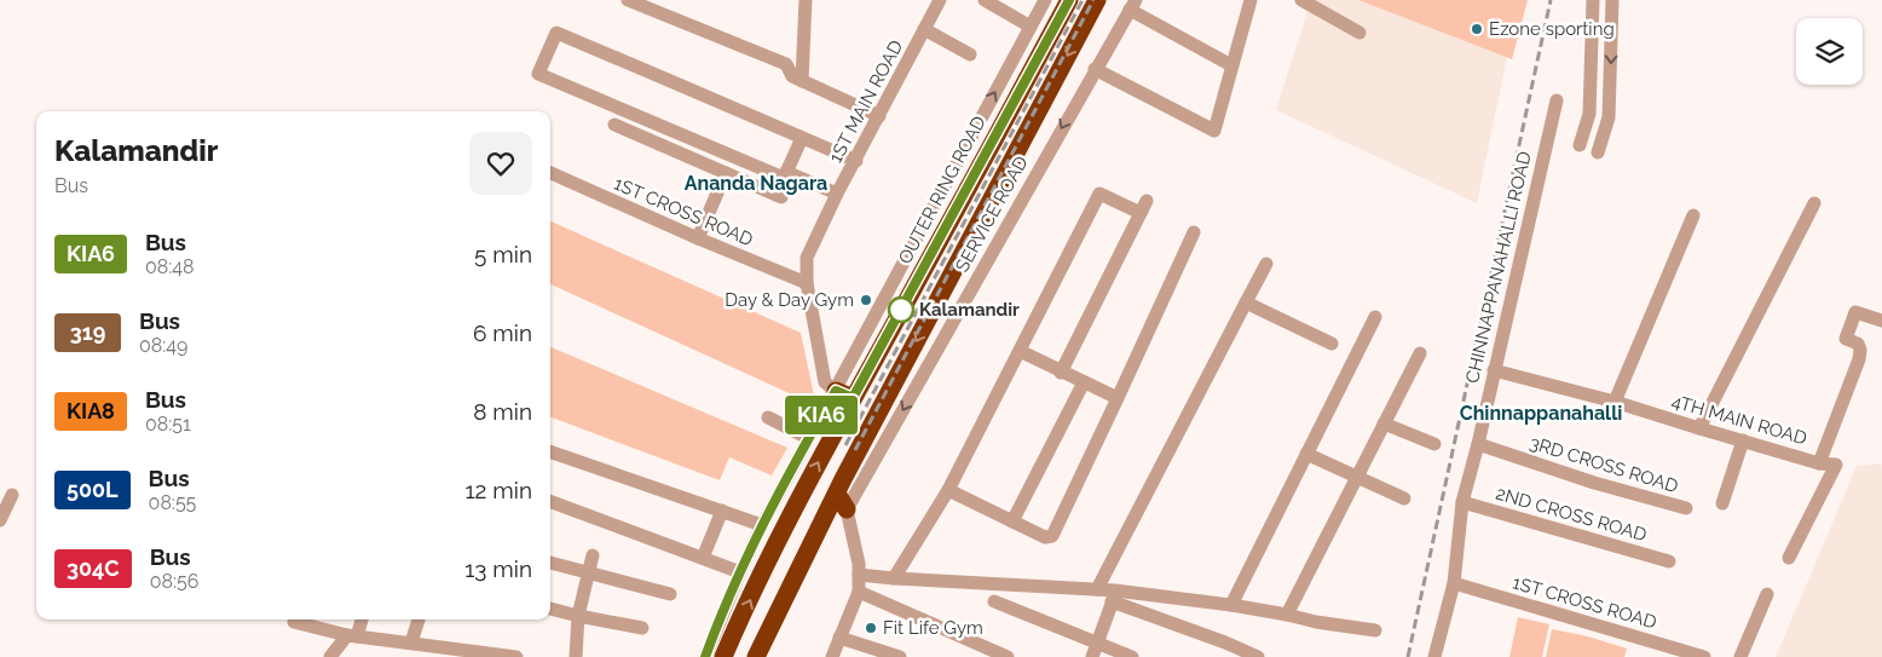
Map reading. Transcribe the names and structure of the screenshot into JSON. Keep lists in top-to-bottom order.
{
  "streets": {
    "highway": ["OUTER RING ROAD"],
    "street": [
      "1ST MAIN ROAD",
      "1ST CROSS ROAD",
      "SERVICE ROAD",
      "CHINNAPPANAHALLI ROAD",
      "4TH MAIN ROAD",
      "3RD CROSS ROAD",
      "2ND CROSS ROAD"
    ]
  },
  "crossings": [
    ["1ST MAIN ROAD", "1ST CROSS ROAD"],
    ["1ST CROSS ROAD", "CHINNAPPANAHALLI ROAD"],
    ["CHINNAPPANAHALLI ROAD", "4TH MAIN ROAD"],
    ["CHINNAPPANAHALLI ROAD", "3RD CROSS ROAD"],
    ["CHINNAPPANAHALLI ROAD", "2ND CROSS ROAD"]
  ],
  "districts": ["Ananda Nagara", "Chinnappanahalli"],
  "places": [
    "Ezone sporting",
    "Day & Day Gym",
    "Kalamandir",
    "Fit Life Gym"
  ],
  "lines": ["bus line KIA6"],
  "page": {
    "on_map": "KIA6",
    "heading": ["Kalamandir", "Bus"],
    "list": [
      {
        "mark": "KIA6",
        "name": "Bus",
        "note": "08:48",
        "value": "5 min"
      },
      {
        "mark": "319",
        "name": "Bus",
        "note": "08:49",
        "value": "6 min"
      },
      {
        "mark": "KIA8",
        "name": "Bus",
        "note": "08:51",
        "value": "8 min"
      },
      {
        "mark": "500L",
        "name": "Bus",
        "note": "08:55",
        "value": "12 min"
      },
      {
        "mark": "304C",
        "name": "Bus",
        "note": "08:56",
        "value": "13 min"
      }
    ]
  }
}
